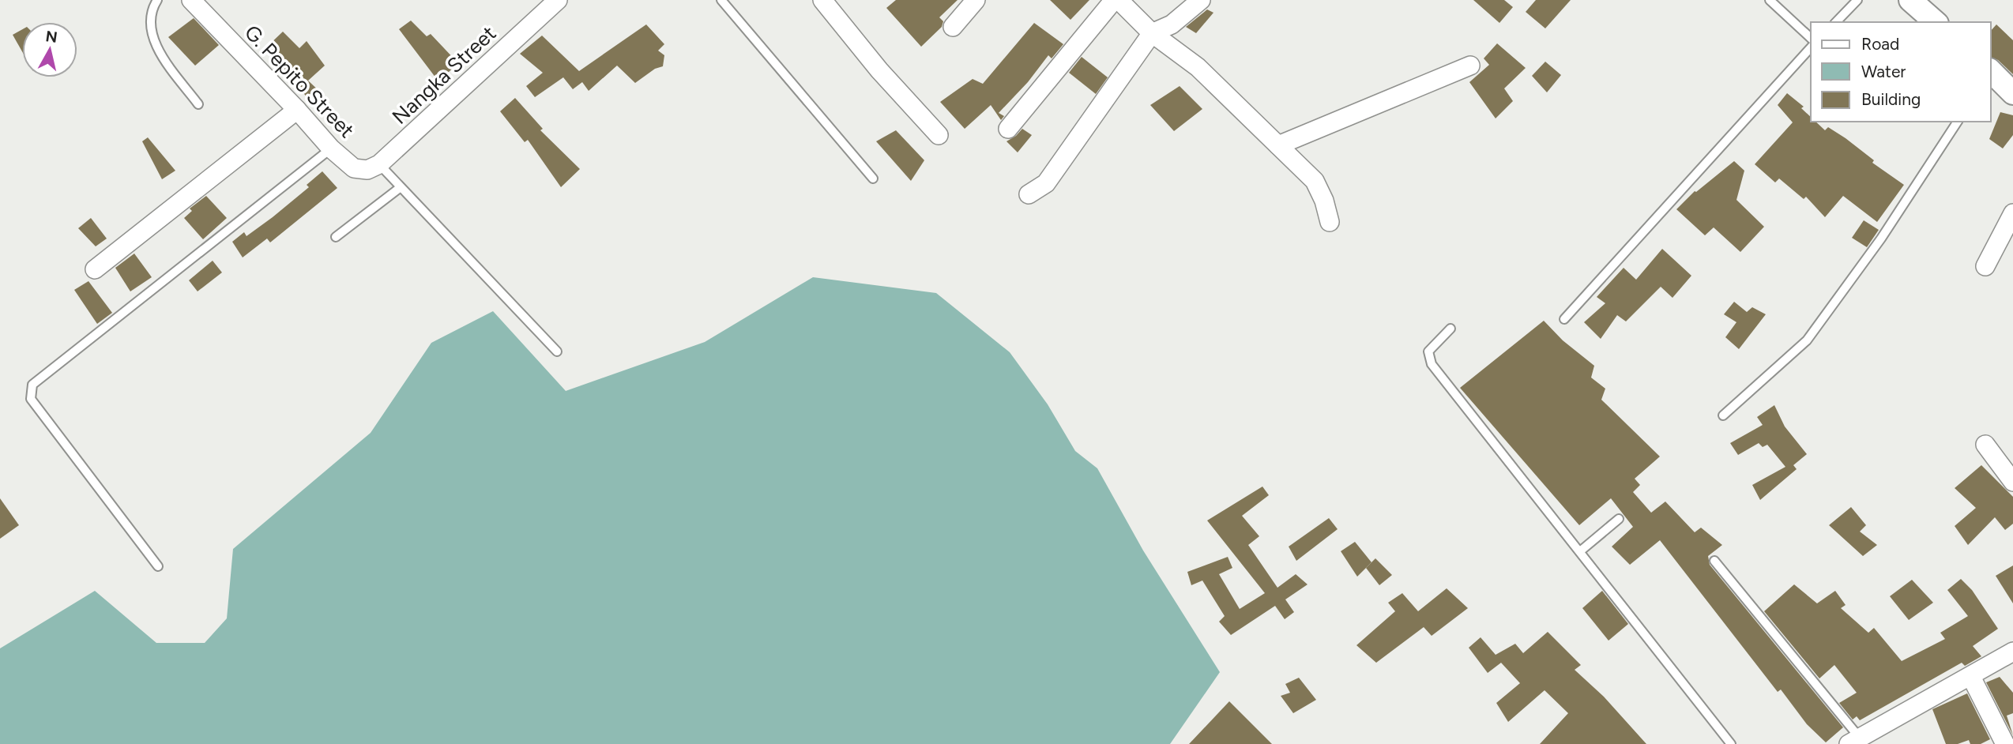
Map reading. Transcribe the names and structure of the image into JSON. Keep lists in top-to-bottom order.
{
  "streets": {
    "street": ["Nangka Street", "G. Pepito Street"]
  },
  "crossings": [
    ["Nangka Street", "G. Pepito Street"]
  ],
  "legend": ["Road", "Water", "Building"],
  "north": "top"
}
